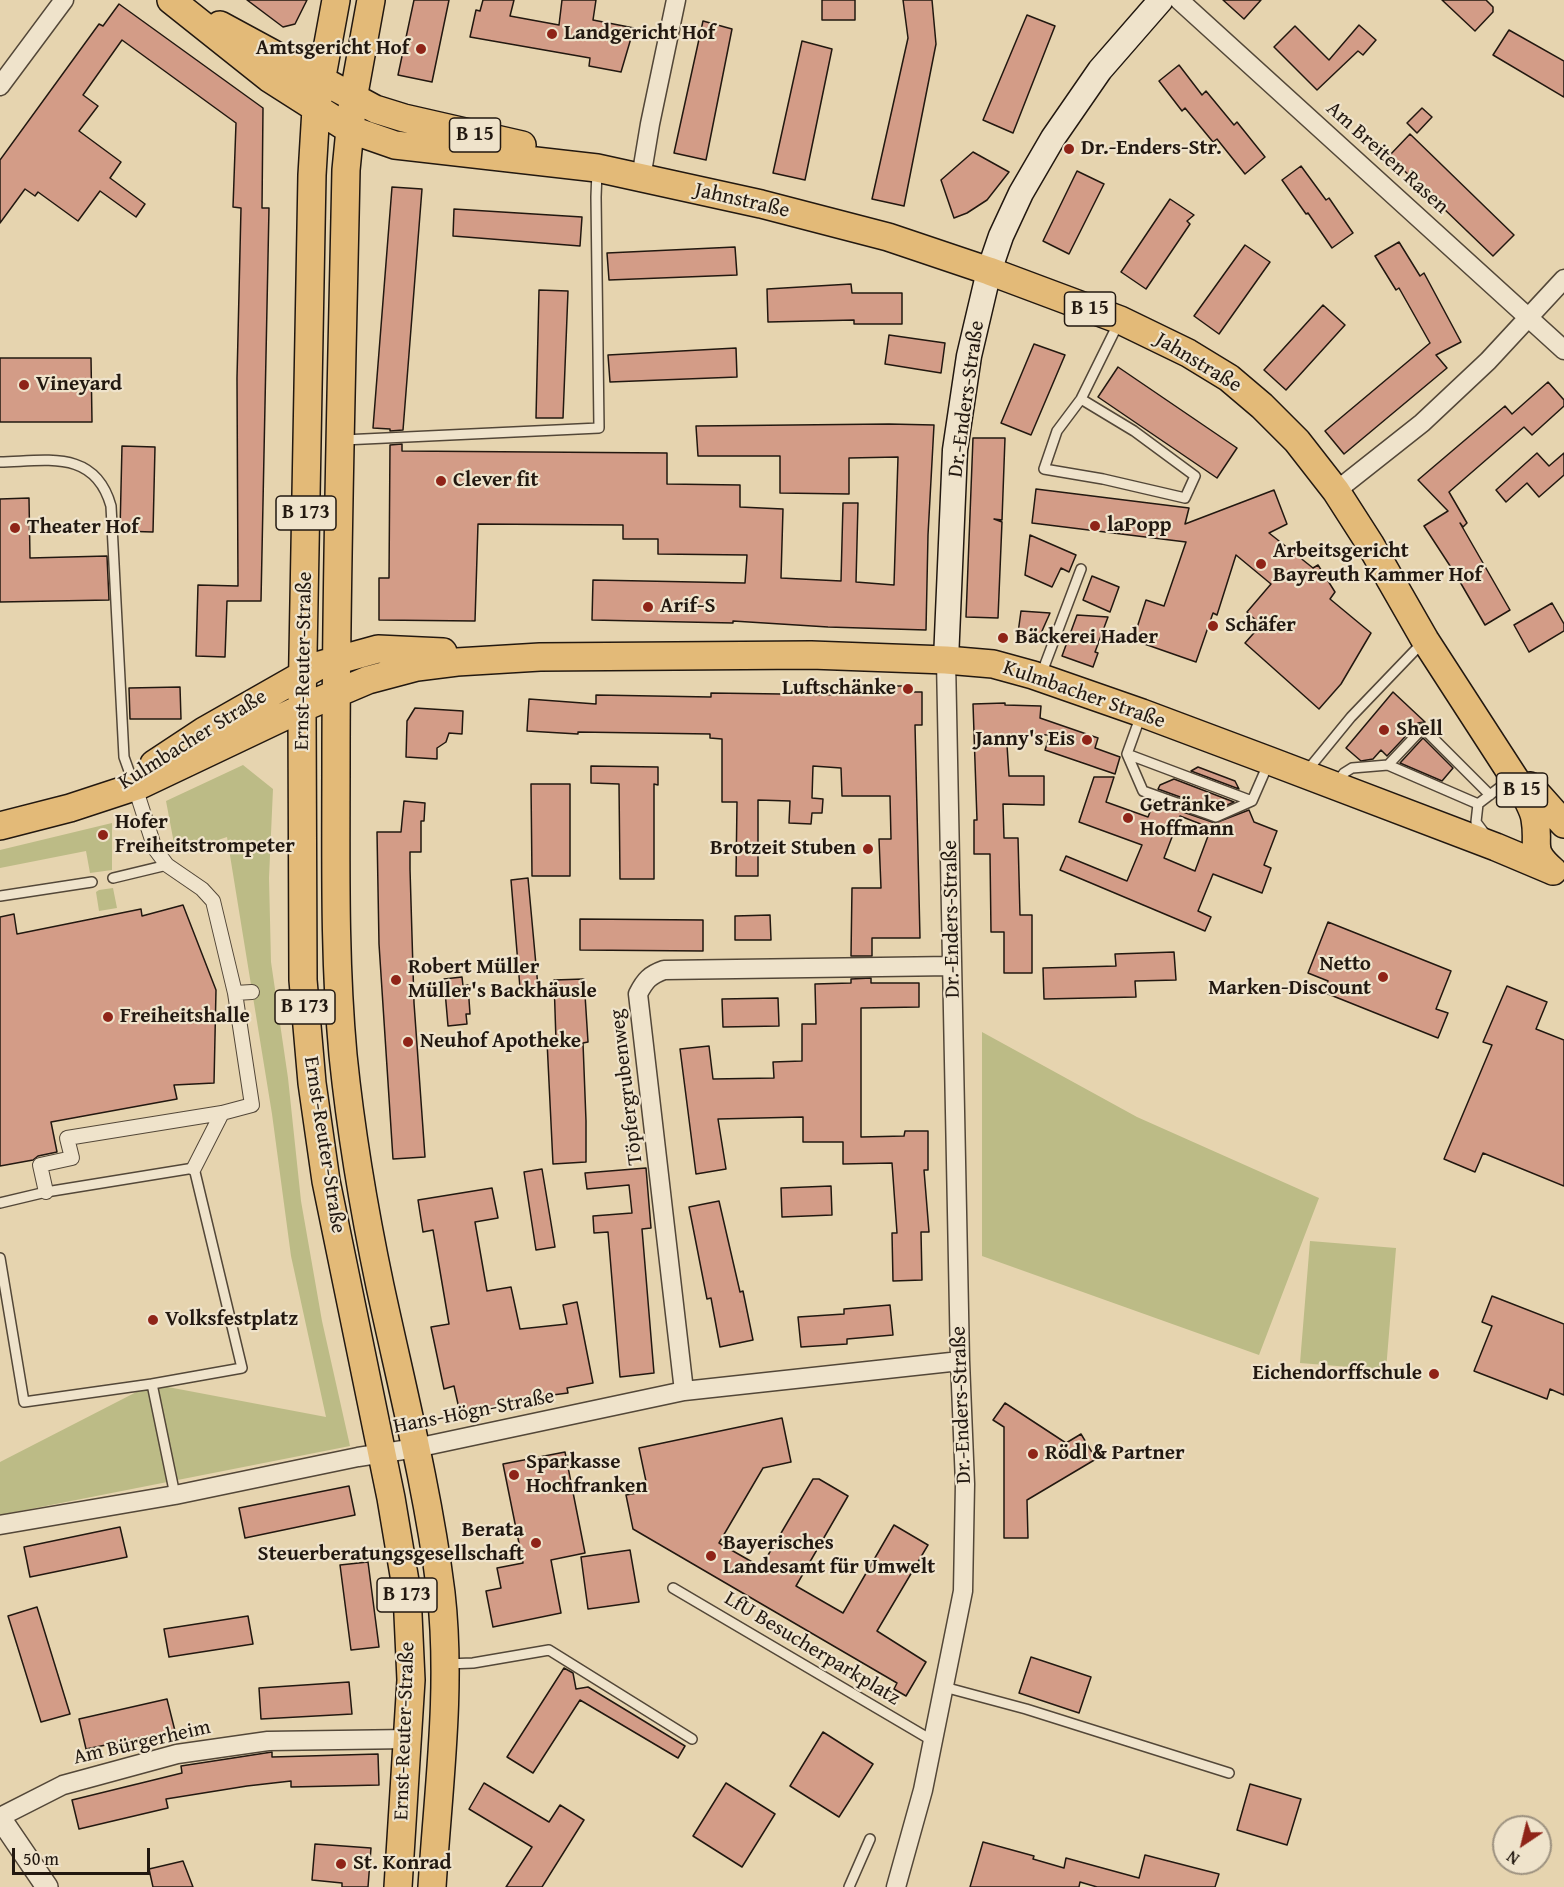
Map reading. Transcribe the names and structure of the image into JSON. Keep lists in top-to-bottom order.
{
  "streets": {
    "main road": [
      "B 15",
      "Jahnstraße",
      "Dr.-Enders-Straße",
      "B 173",
      "Ernst-Reuter-Straße",
      "Kulmbacher Straße"
    ],
    "street": [
      "Am Breiten Rasen",
      "Töpfergrubenweg",
      "Hans-Högn-Straße",
      "Am Bürgerheim"
    ],
    "lane": ["LfU Besucherparkplatz"]
  },
  "crossings": [
    ["B 15", "Jahnstraße"],
    ["B 15", "Ernst-Reuter-Straße"],
    ["Jahnstraße", "Dr.-Enders-Straße"],
    ["Jahnstraße", "Ernst-Reuter-Straße"],
    ["Jahnstraße", "Kulmbacher Straße"],
    ["Dr.-Enders-Straße", "Kulmbacher Straße"],
    ["Dr.-Enders-Straße", "Töpfergrubenweg"],
    ["Dr.-Enders-Straße", "Hans-Högn-Straße"],
    ["Dr.-Enders-Straße", "LfU Besucherparkplatz"],
    ["Ernst-Reuter-Straße", "Kulmbacher Straße"],
    ["Ernst-Reuter-Straße", "Hans-Högn-Straße"],
    ["Ernst-Reuter-Straße", "Am Bürgerheim"],
    ["Töpfergrubenweg", "Hans-Högn-Straße"]
  ],
  "places": [
    "Landgericht Hof",
    "Amtsgericht Hof",
    "Dr.-Enders-Str.",
    "Vineyard",
    "Clever fit",
    "laPopp",
    "Theater Hof",
    "Arbeitsgericht Bayreuth Kammer Hof",
    "Arif-S",
    "Schäfer",
    "Bäckerei Hader",
    "Luftschänke",
    "Shell",
    "Janny's Eis",
    "Getränke Hoffmann",
    "Hofer Freiheitstrompeter",
    "Brotzeit Stuben",
    "Netto Marken-Discount",
    "Robert Müller Müller's Backhäusle",
    "Freiheitshalle",
    "Neuhof Apotheke",
    "Volksfestplatz",
    "Eichendorffschule",
    "Rödl & Partner",
    "Sparkasse Hochfranken",
    "Berata Steuerberatungsgesellschaft",
    "Bayerisches Landesamt für Umwelt",
    "St. Konrad"
  ],
  "scale_bar": "50 m",
  "north": "bottom left"
}
